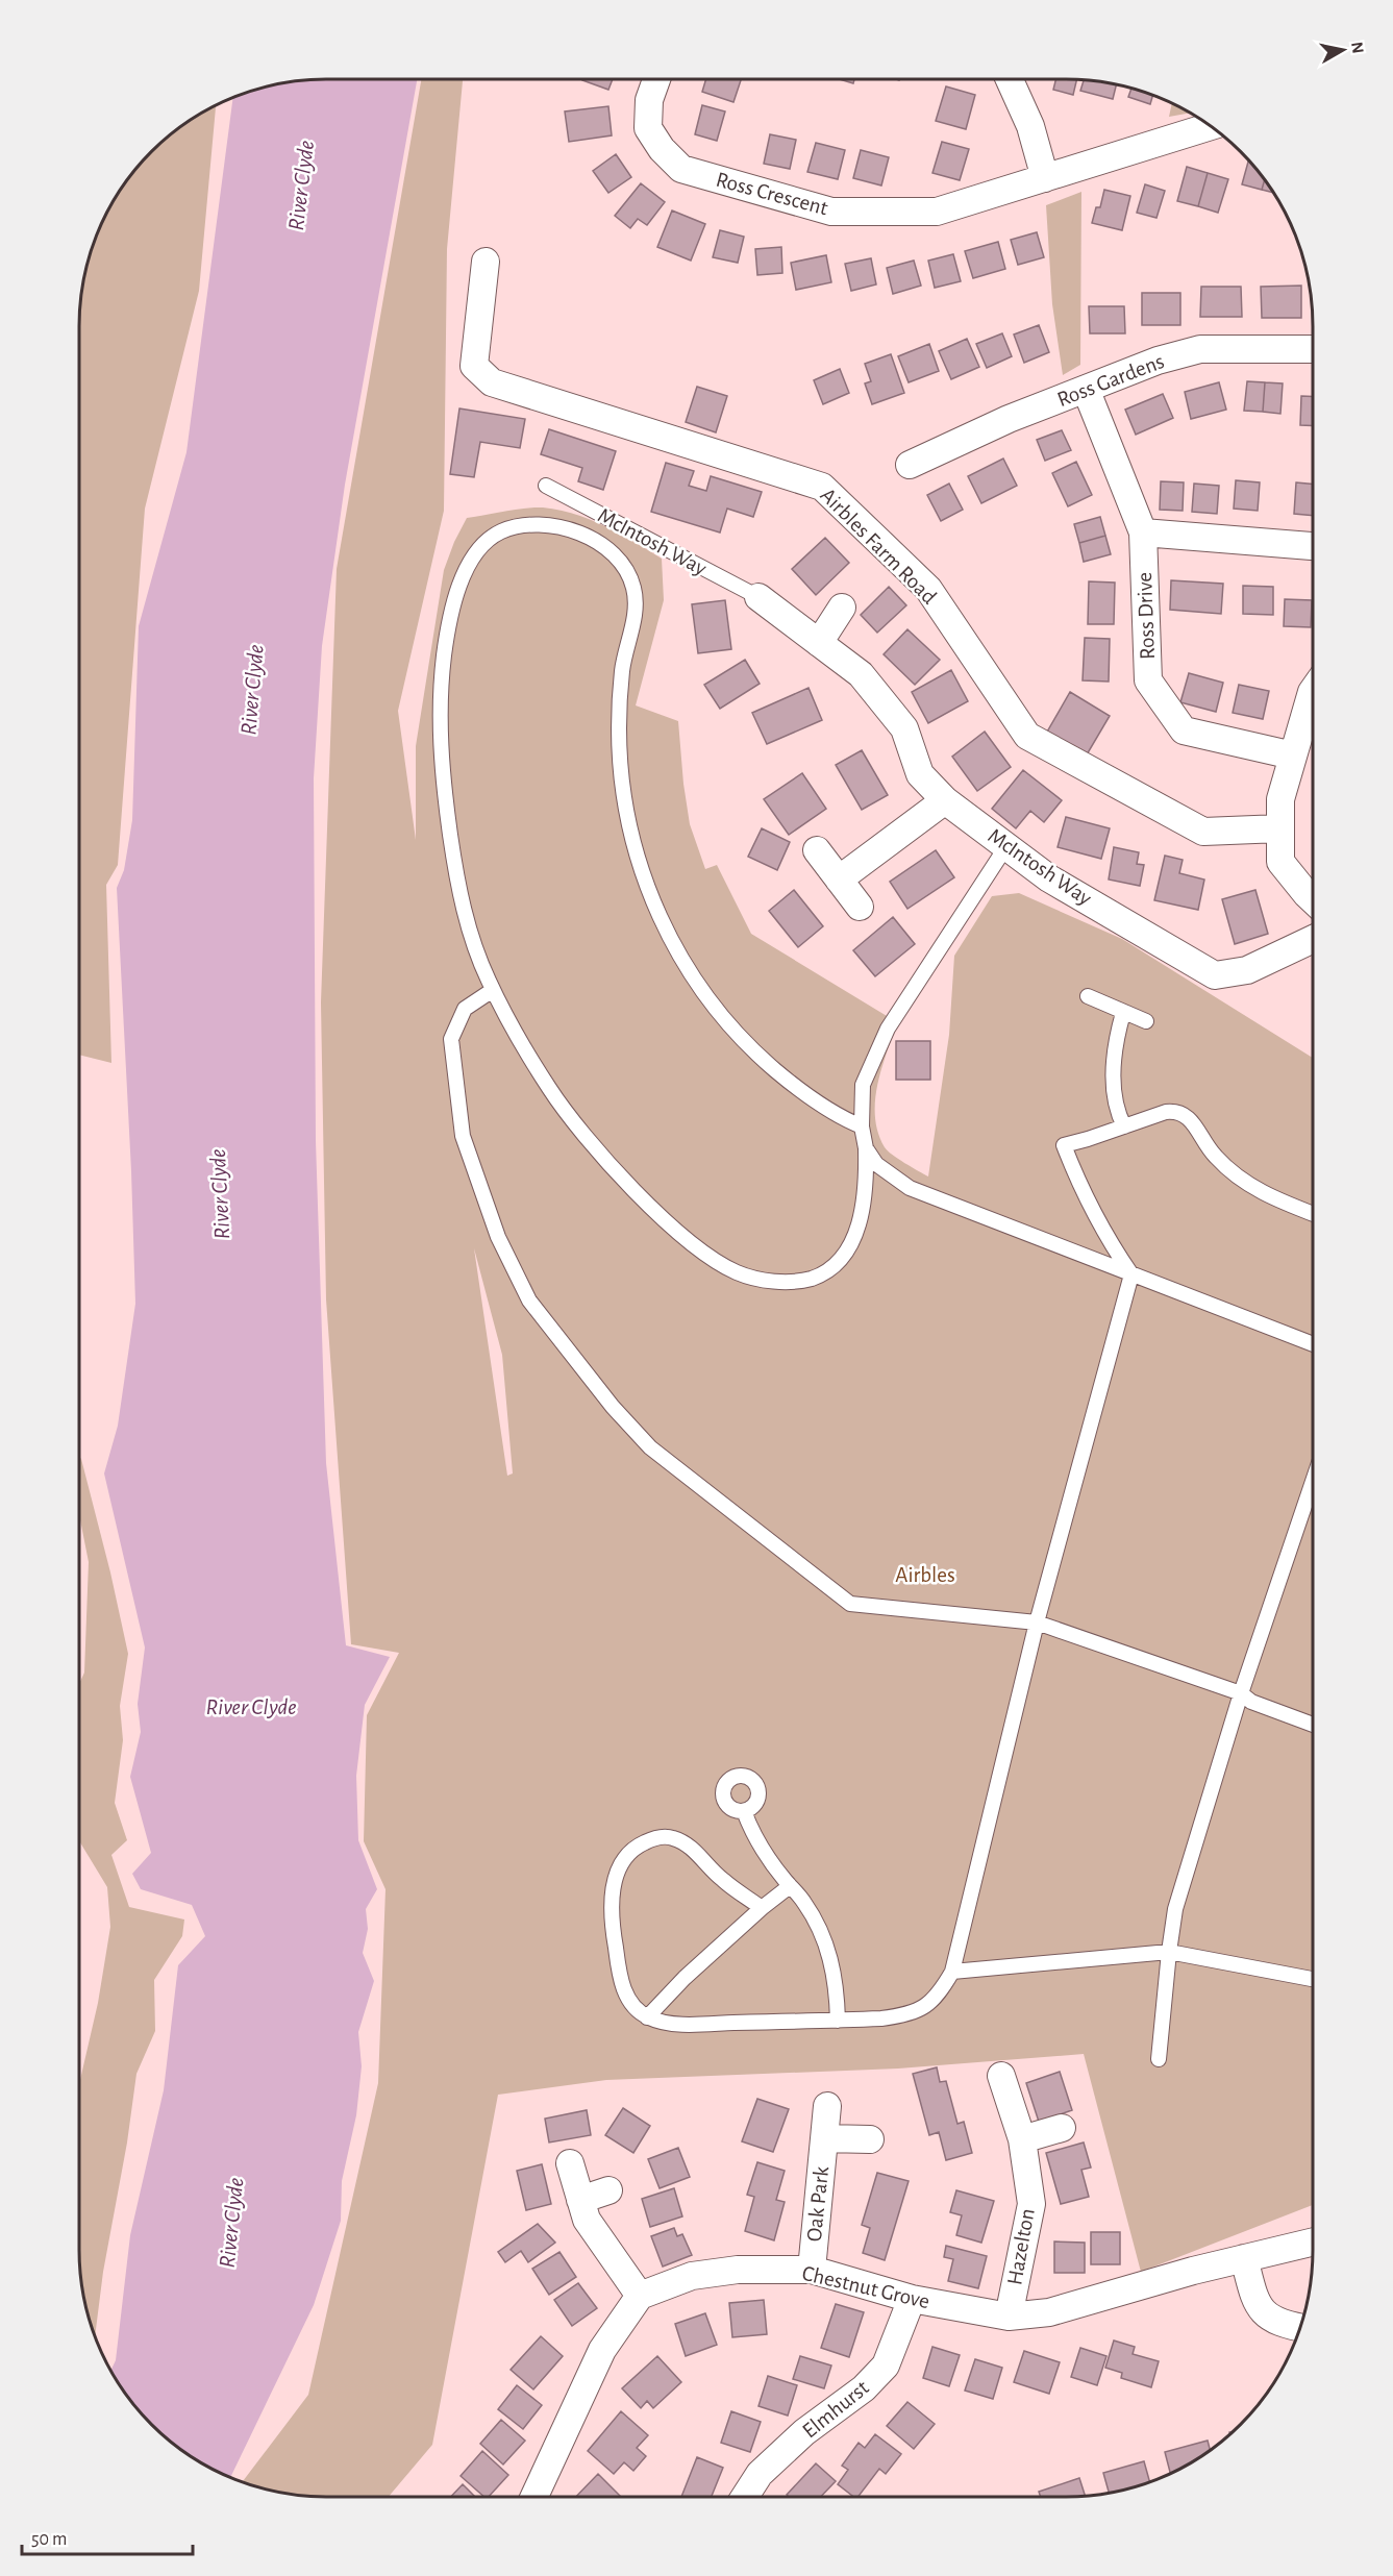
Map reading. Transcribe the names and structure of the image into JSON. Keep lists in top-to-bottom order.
{
  "streets": {
    "street": [
      "Ross Crescent",
      "Ross Gardens",
      "McIntosh Way",
      "Airbles Farm Road",
      "Ross Drive",
      "Oak Park",
      "Hazelton",
      "Chestnut Grove",
      "Elmhurst"
    ]
  },
  "crossings": [
    ["Ross Gardens", "Ross Drive"],
    ["Oak Park", "Chestnut Grove"],
    ["Hazelton", "Chestnut Grove"],
    ["Chestnut Grove", "Elmhurst"]
  ],
  "water": ["River Clyde"],
  "parks": ["Airbles"],
  "scale_bar": "50 m",
  "north": "right"
}
